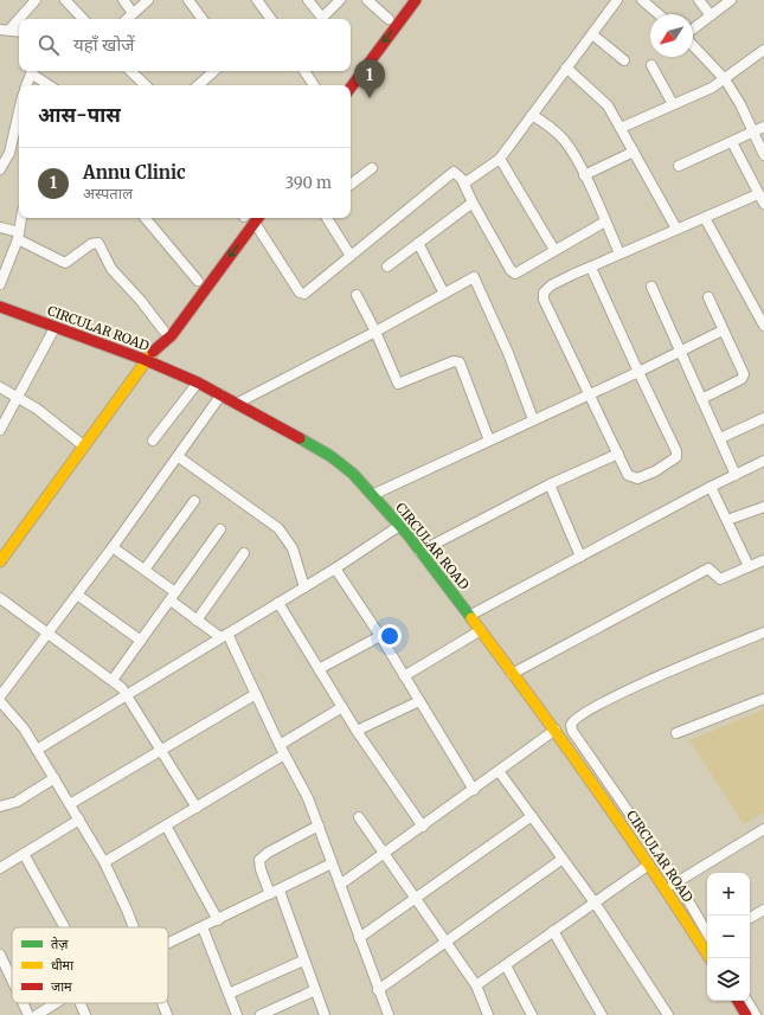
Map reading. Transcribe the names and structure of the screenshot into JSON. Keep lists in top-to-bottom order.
{
  "streets": {
    "main road": ["CIRCULAR ROAD"]
  },
  "legend": ["तेज़", "धीमा", "जाम"],
  "north": "bottom left",
  "page": {
    "search": "यहाँ खोजें",
    "pins": "1",
    "heading": "आस-पास",
    "list": [
      {
        "mark": "1",
        "name": "Annu Clinic",
        "note": "अस्पताल",
        "value": "390 m"
      }
    ],
    "map_buttons": ["+", "−"]
  }
}
